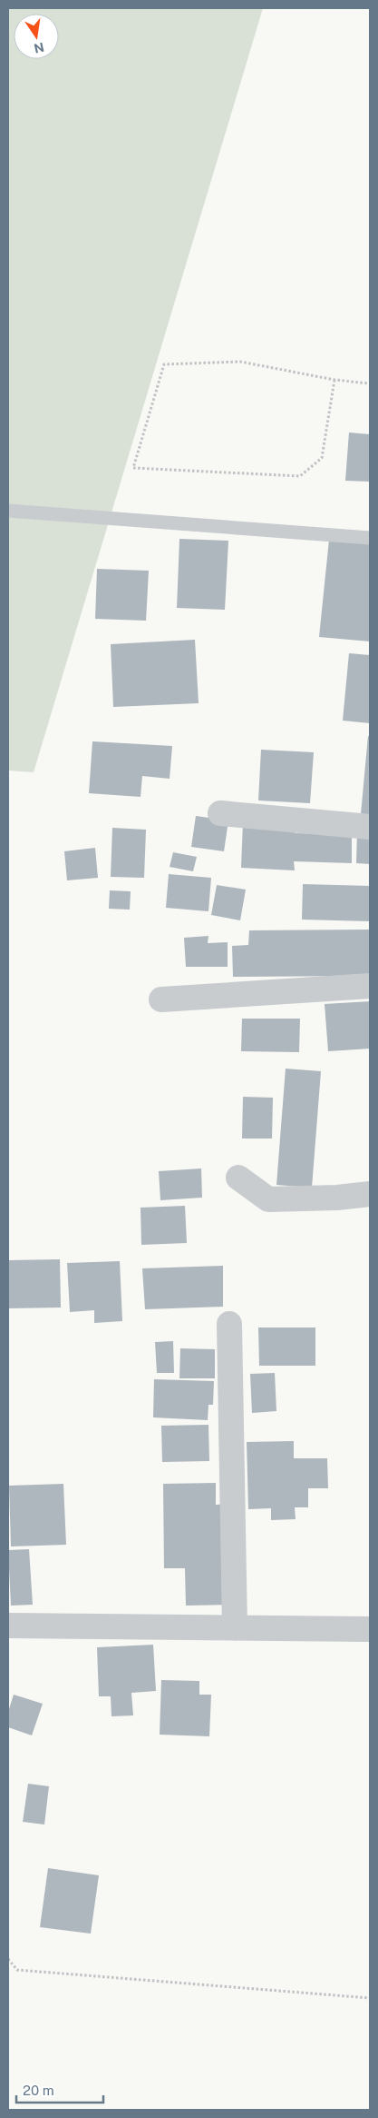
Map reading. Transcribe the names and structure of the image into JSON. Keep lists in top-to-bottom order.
{
  "scale_bar": "20 m",
  "north": "bottom"
}
